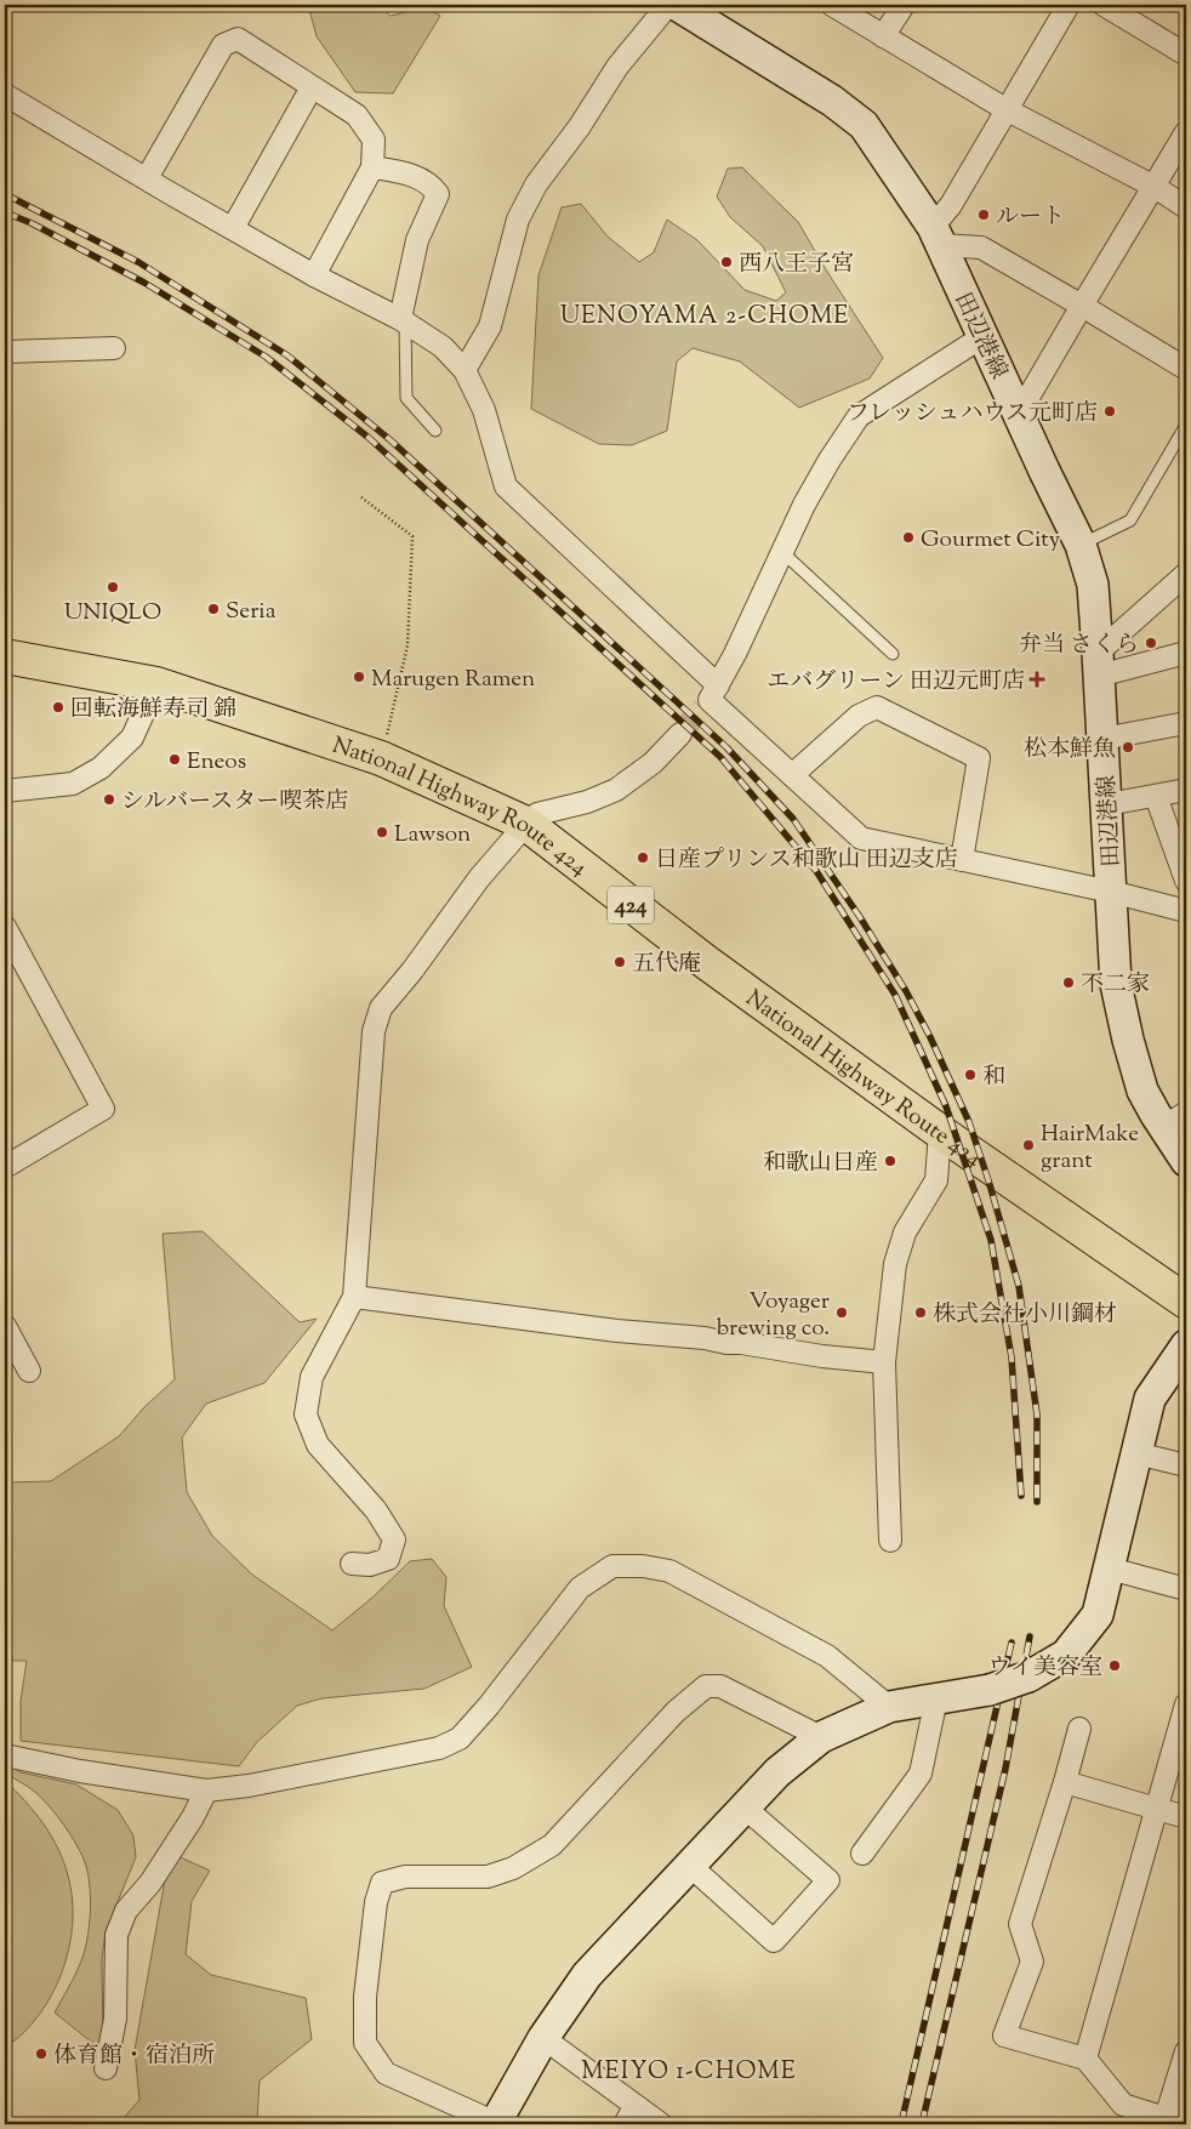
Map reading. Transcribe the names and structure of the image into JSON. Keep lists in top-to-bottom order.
{
  "streets": {
    "highway": ["National Highway Route 424", "424"],
    "main road": ["田辺港線"]
  },
  "districts": ["UENOYAMA 2-CHOME", "MEIYO 1-CHOME"],
  "places": {
    "other": [
      "ルート",
      "西八王子宮",
      "フレッシュハウス元町店",
      "Gourmet City",
      "UNIQLO",
      "Seria",
      "弁当 さくら",
      "Marugen Ramen",
      "回転海鮮寿司 錦",
      "松本鮮魚",
      "Eneos",
      "シルバースター喫茶店",
      "Lawson",
      "日産プリンス和歌山 田辺支店",
      "五代庵",
      "不二家",
      "和",
      "HairMake grant",
      "和歌山日産",
      "Voyager brewing co.",
      "株式会社小川鋼材",
      "ウイ美容室",
      "体育館・宿泊所"
    ],
    "health": ["エバグリーン 田辺元町店"]
  }
}
